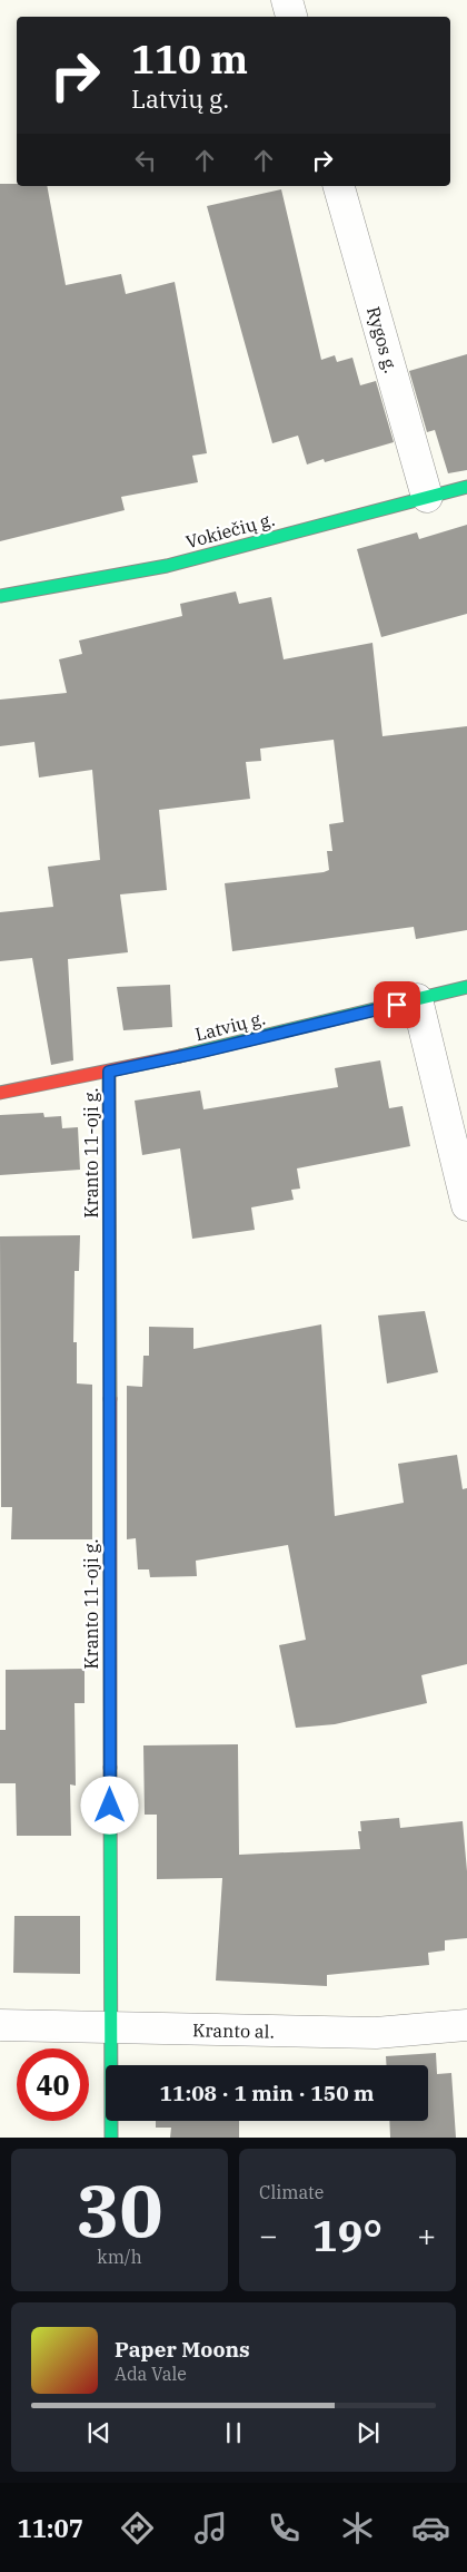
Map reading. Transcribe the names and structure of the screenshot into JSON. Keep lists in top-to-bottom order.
{
  "streets": {
    "street": [
      "Rygos g.",
      "Vokiečių g.",
      "Latvių g.",
      "Kranto 11-oji g.",
      "Kranto al."
    ]
  },
  "crossings": [
    ["Rygos g.", "Vokiečių g."],
    ["Latvių g.", "Kranto 11-oji g."],
    ["Kranto 11-oji g.", "Kranto al."]
  ],
  "page": {
    "turn": ["110 m", "Latvių g."],
    "limit": "40",
    "trip": "11:08 · 1 min · 150 m",
    "tile": [
      ["30", "km/h"],
      "Climate"
    ],
    "heat": ["−", "19°", "+"],
    "song": ["Paper Moons", "Ada Vale"],
    "tabs": "11:07"
  }
}
